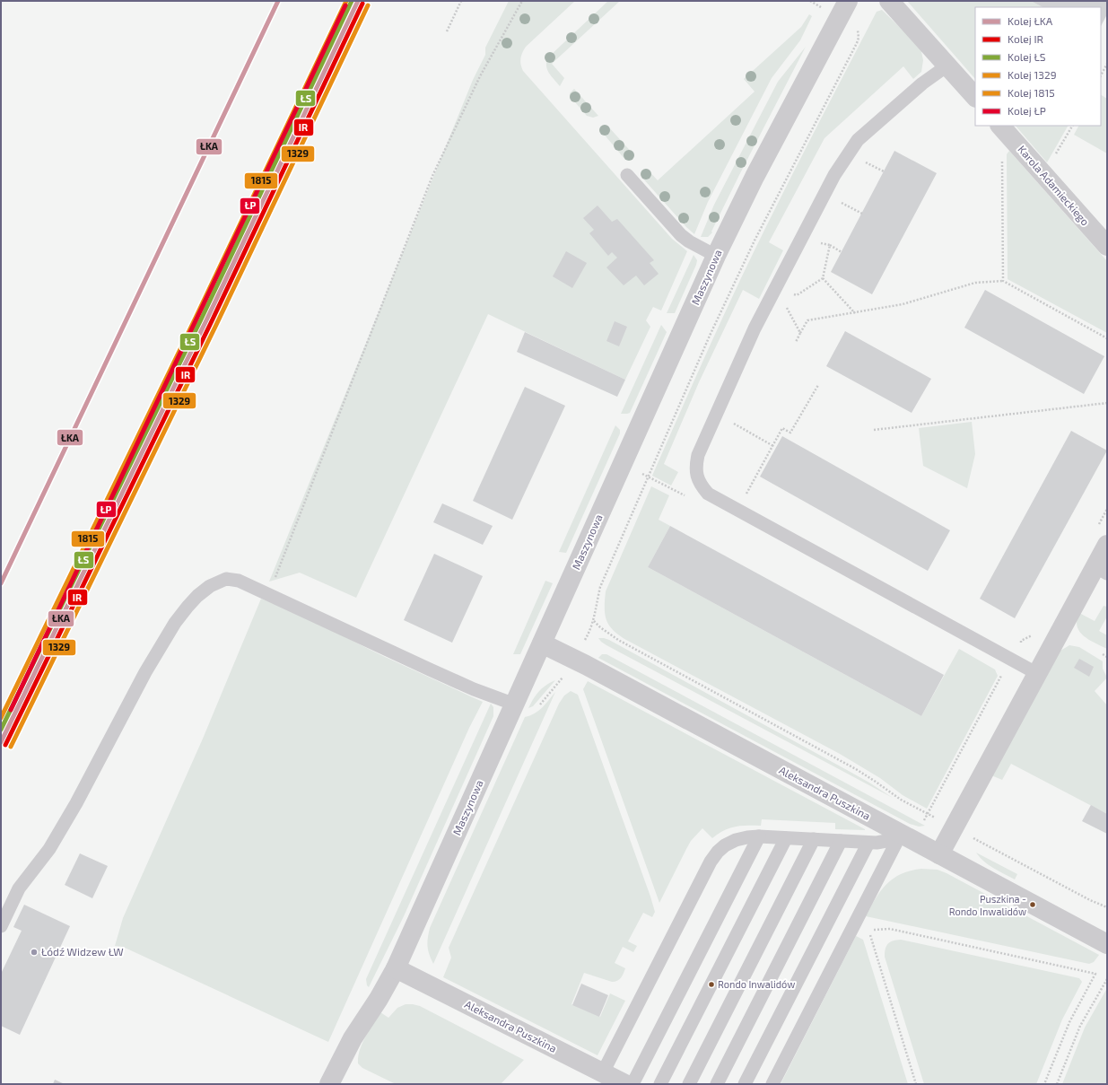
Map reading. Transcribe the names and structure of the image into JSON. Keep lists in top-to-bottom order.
{
  "streets": {
    "street": ["Karola Adamieckiego", "Maszynowa", "Aleksandra Puszkina"]
  },
  "crossings": [
    ["Maszynowa", "Aleksandra Puszkina"]
  ],
  "places": ["Puszkina - Rondo Inwalidów", "Łódź Widzew ŁW", "Rondo Inwalidów"],
  "lines": [
    "rail line ŁKA",
    "rail line ŁS",
    "rail line 1815",
    "rail line IR",
    "rail line 1329",
    "rail line ŁP"
  ],
  "legend": [
    "Kolej ŁKA",
    "Kolej IR",
    "Kolej ŁS",
    "Kolej 1329",
    "Kolej 1815",
    "Kolej ŁP"
  ]
}
